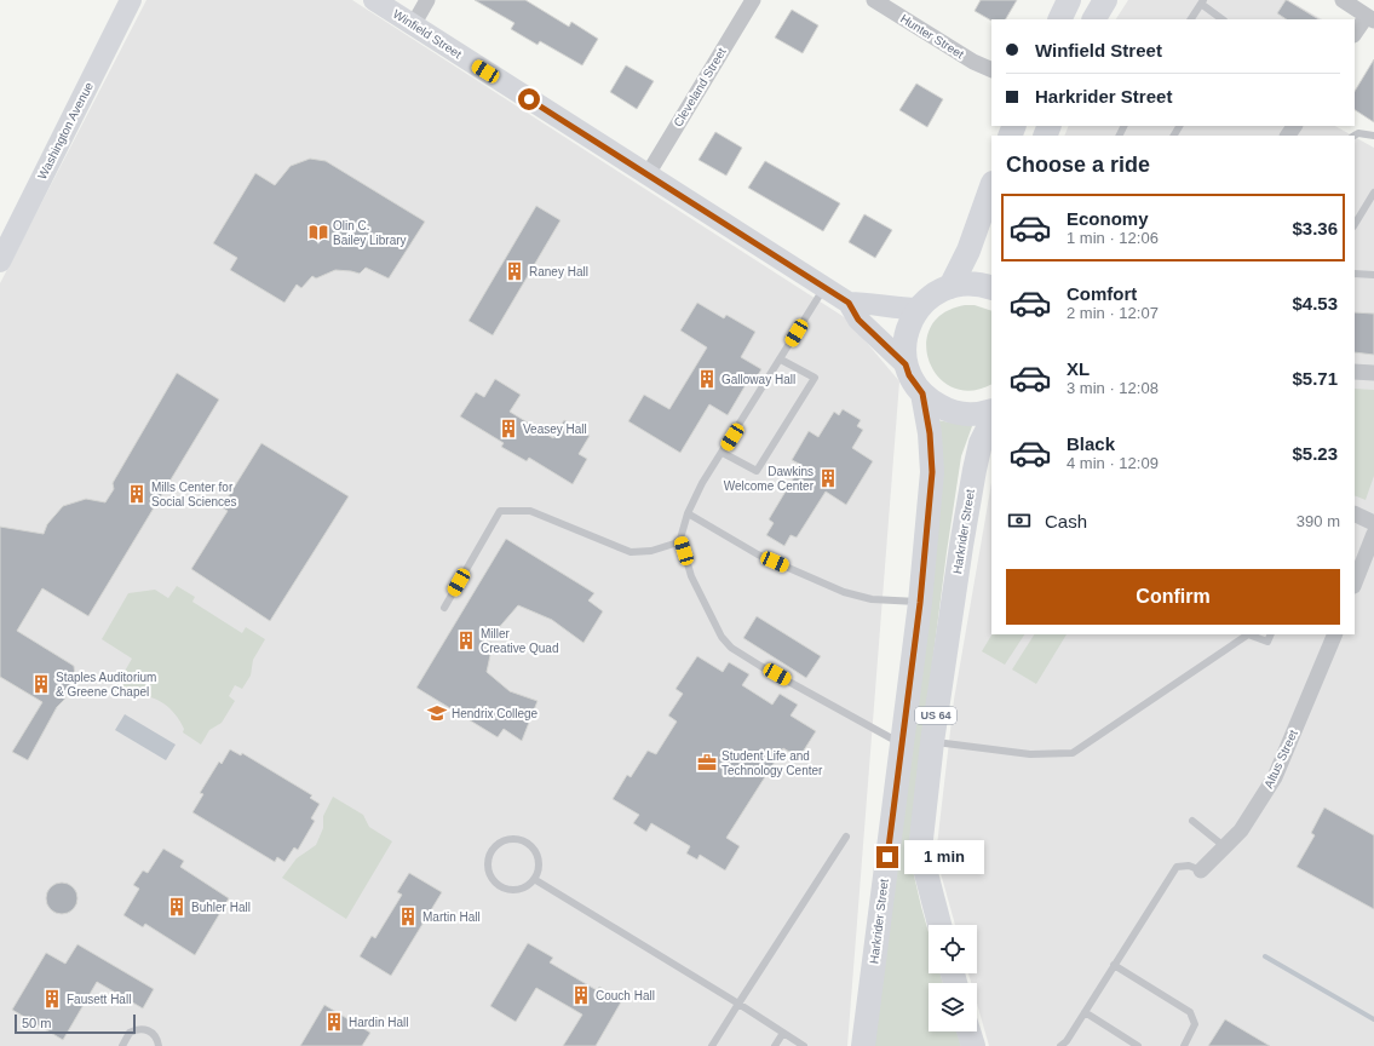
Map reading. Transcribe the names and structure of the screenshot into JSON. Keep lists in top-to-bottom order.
{
  "streets": {
    "main road": ["Harkrider Street", "US 64"],
    "street": [
      "Winfield Street",
      "Hunter Street",
      "Cleveland Street",
      "Washington Avenue",
      "Altus Street"
    ]
  },
  "crossings": [
    ["Winfield Street", "Cleveland Street"]
  ],
  "places": {
    "library": ["Olin C. Bailey Library"],
    "building": [
      "Raney Hall",
      "Galloway Hall",
      "Veasey Hall",
      "Dawkins Welcome Center",
      "Mills Center for Social Sciences",
      "Miller Creative Quad",
      "Staples Auditorium & Greene Chapel",
      "Buhler Hall",
      "Martin Hall",
      "Couch Hall",
      "Fausett Hall",
      "Hardin Hall"
    ],
    "school or university": ["Hendrix College"],
    "office": ["Student Life and Technology Center"]
  },
  "scale_bar": "50 m",
  "page": {
    "banner": ["Winfield Street", "Harkrider Street"],
    "heading": "Choose a ride",
    "list": [
      {
        "name": "Economy",
        "note": "1 min · 12:06",
        "value": "$3.36"
      },
      {
        "name": "Comfort",
        "note": "2 min · 12:07",
        "value": "$4.53"
      },
      {
        "name": "XL",
        "note": "3 min · 12:08",
        "value": "$5.71"
      },
      {
        "name": "Black",
        "note": "4 min · 12:09",
        "value": "$5.23"
      }
    ],
    "pay": ["Cash", "390 m"],
    "buttons": "Confirm",
    "bubble": "1 min",
    "scale": "50 m"
  }
}
